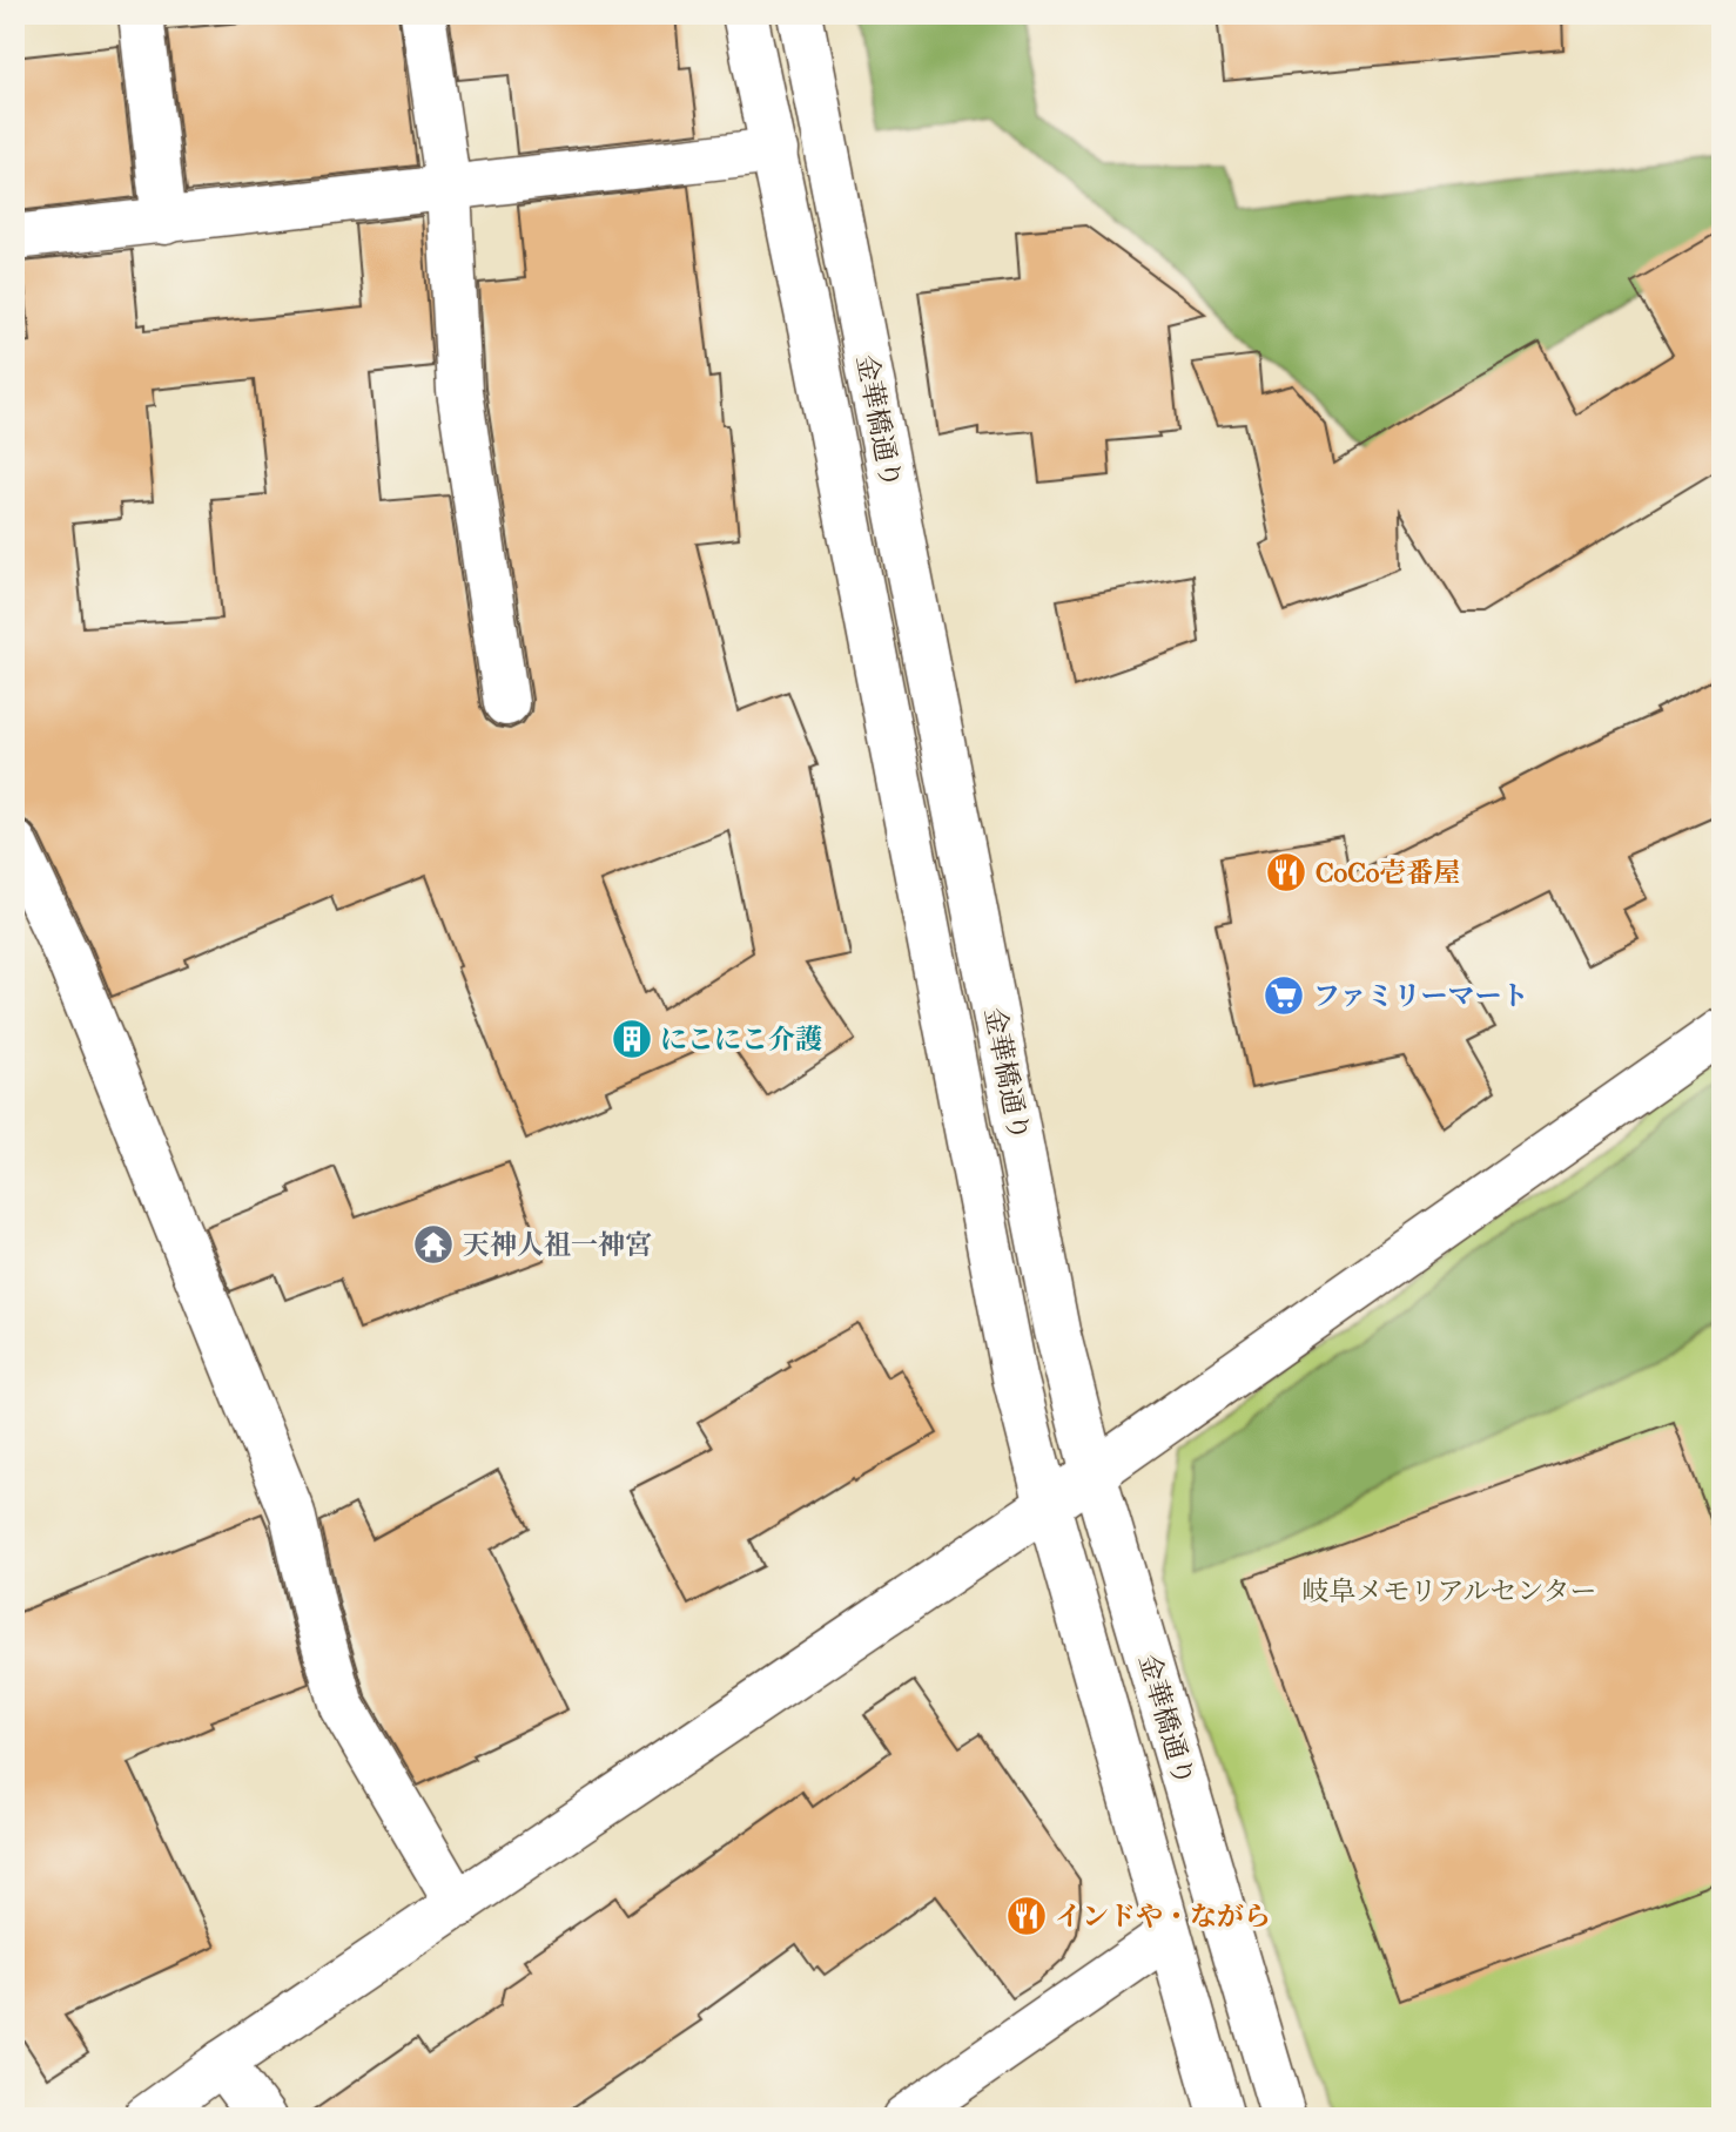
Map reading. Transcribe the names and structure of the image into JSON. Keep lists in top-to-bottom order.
{
  "streets": {
    "street": ["金華橋通り"]
  },
  "parks": ["岐阜メモリアルセンター"],
  "places": {
    "restaurant": ["CoCo壱番屋", "インドや・ながら"],
    "supermarket": ["ファミリーマート"],
    "building": ["にこにこ介護"],
    "temple": ["天神人祖一神宮"]
  }
}
